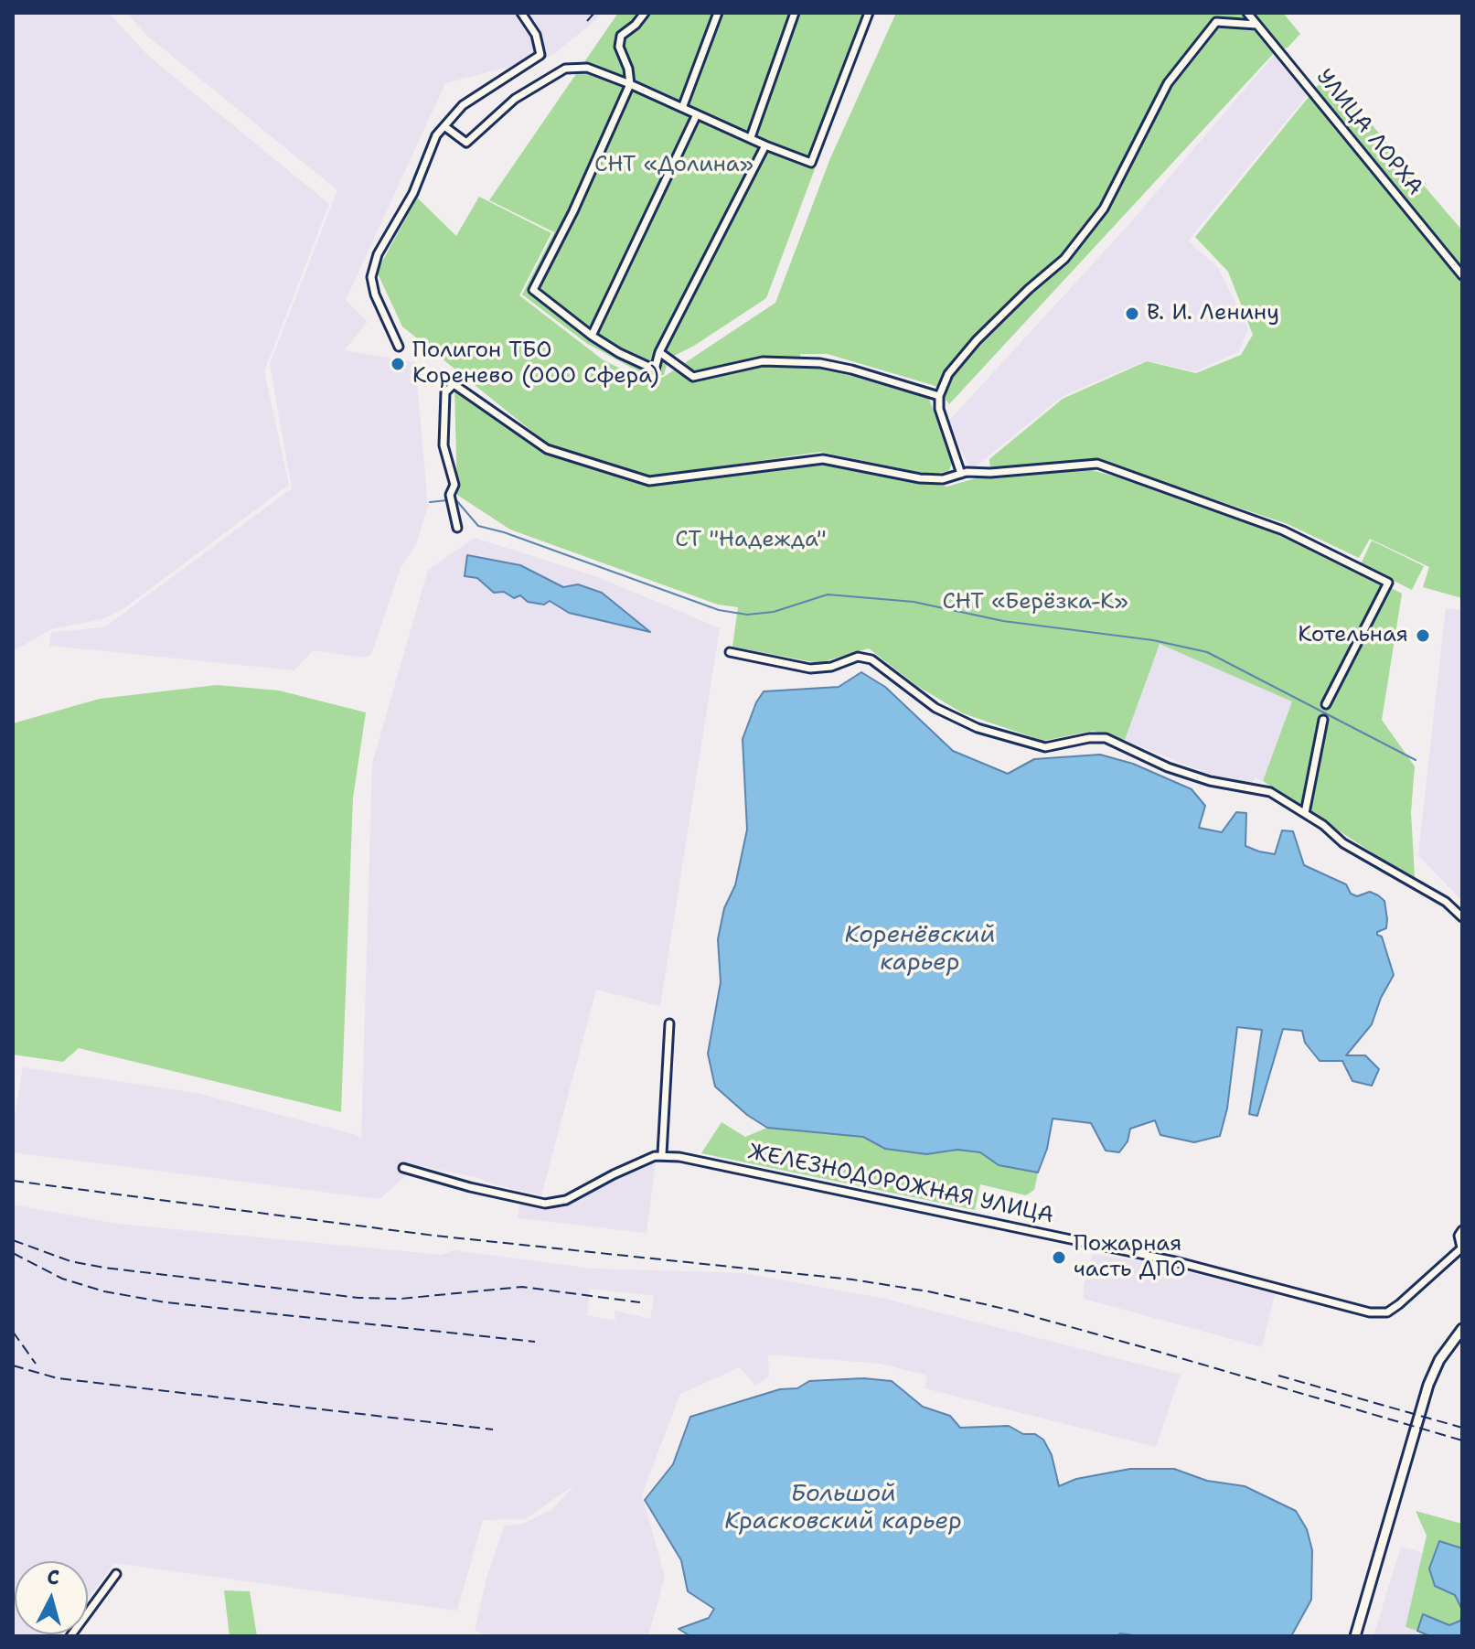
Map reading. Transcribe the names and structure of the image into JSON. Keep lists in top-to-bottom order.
{
  "streets": {
    "street": ["УЛИЦА ЛОРХА", "ЖЕЛЕЗНОДОРОЖНАЯ УЛИЦА"]
  },
  "water": ["Коренёвский карьер", "Большой Красковский карьер"],
  "parks": ["СНТ «Долина»", "СТ \"Надежда\"", "СНТ «Берёзка-К»"],
  "places": [
    "В. И. Ленину",
    "Полигон ТБО Коренево (ООО Сфера)",
    "Котельная",
    "Пожарная часть ДПО"
  ],
  "north": "top"
}
